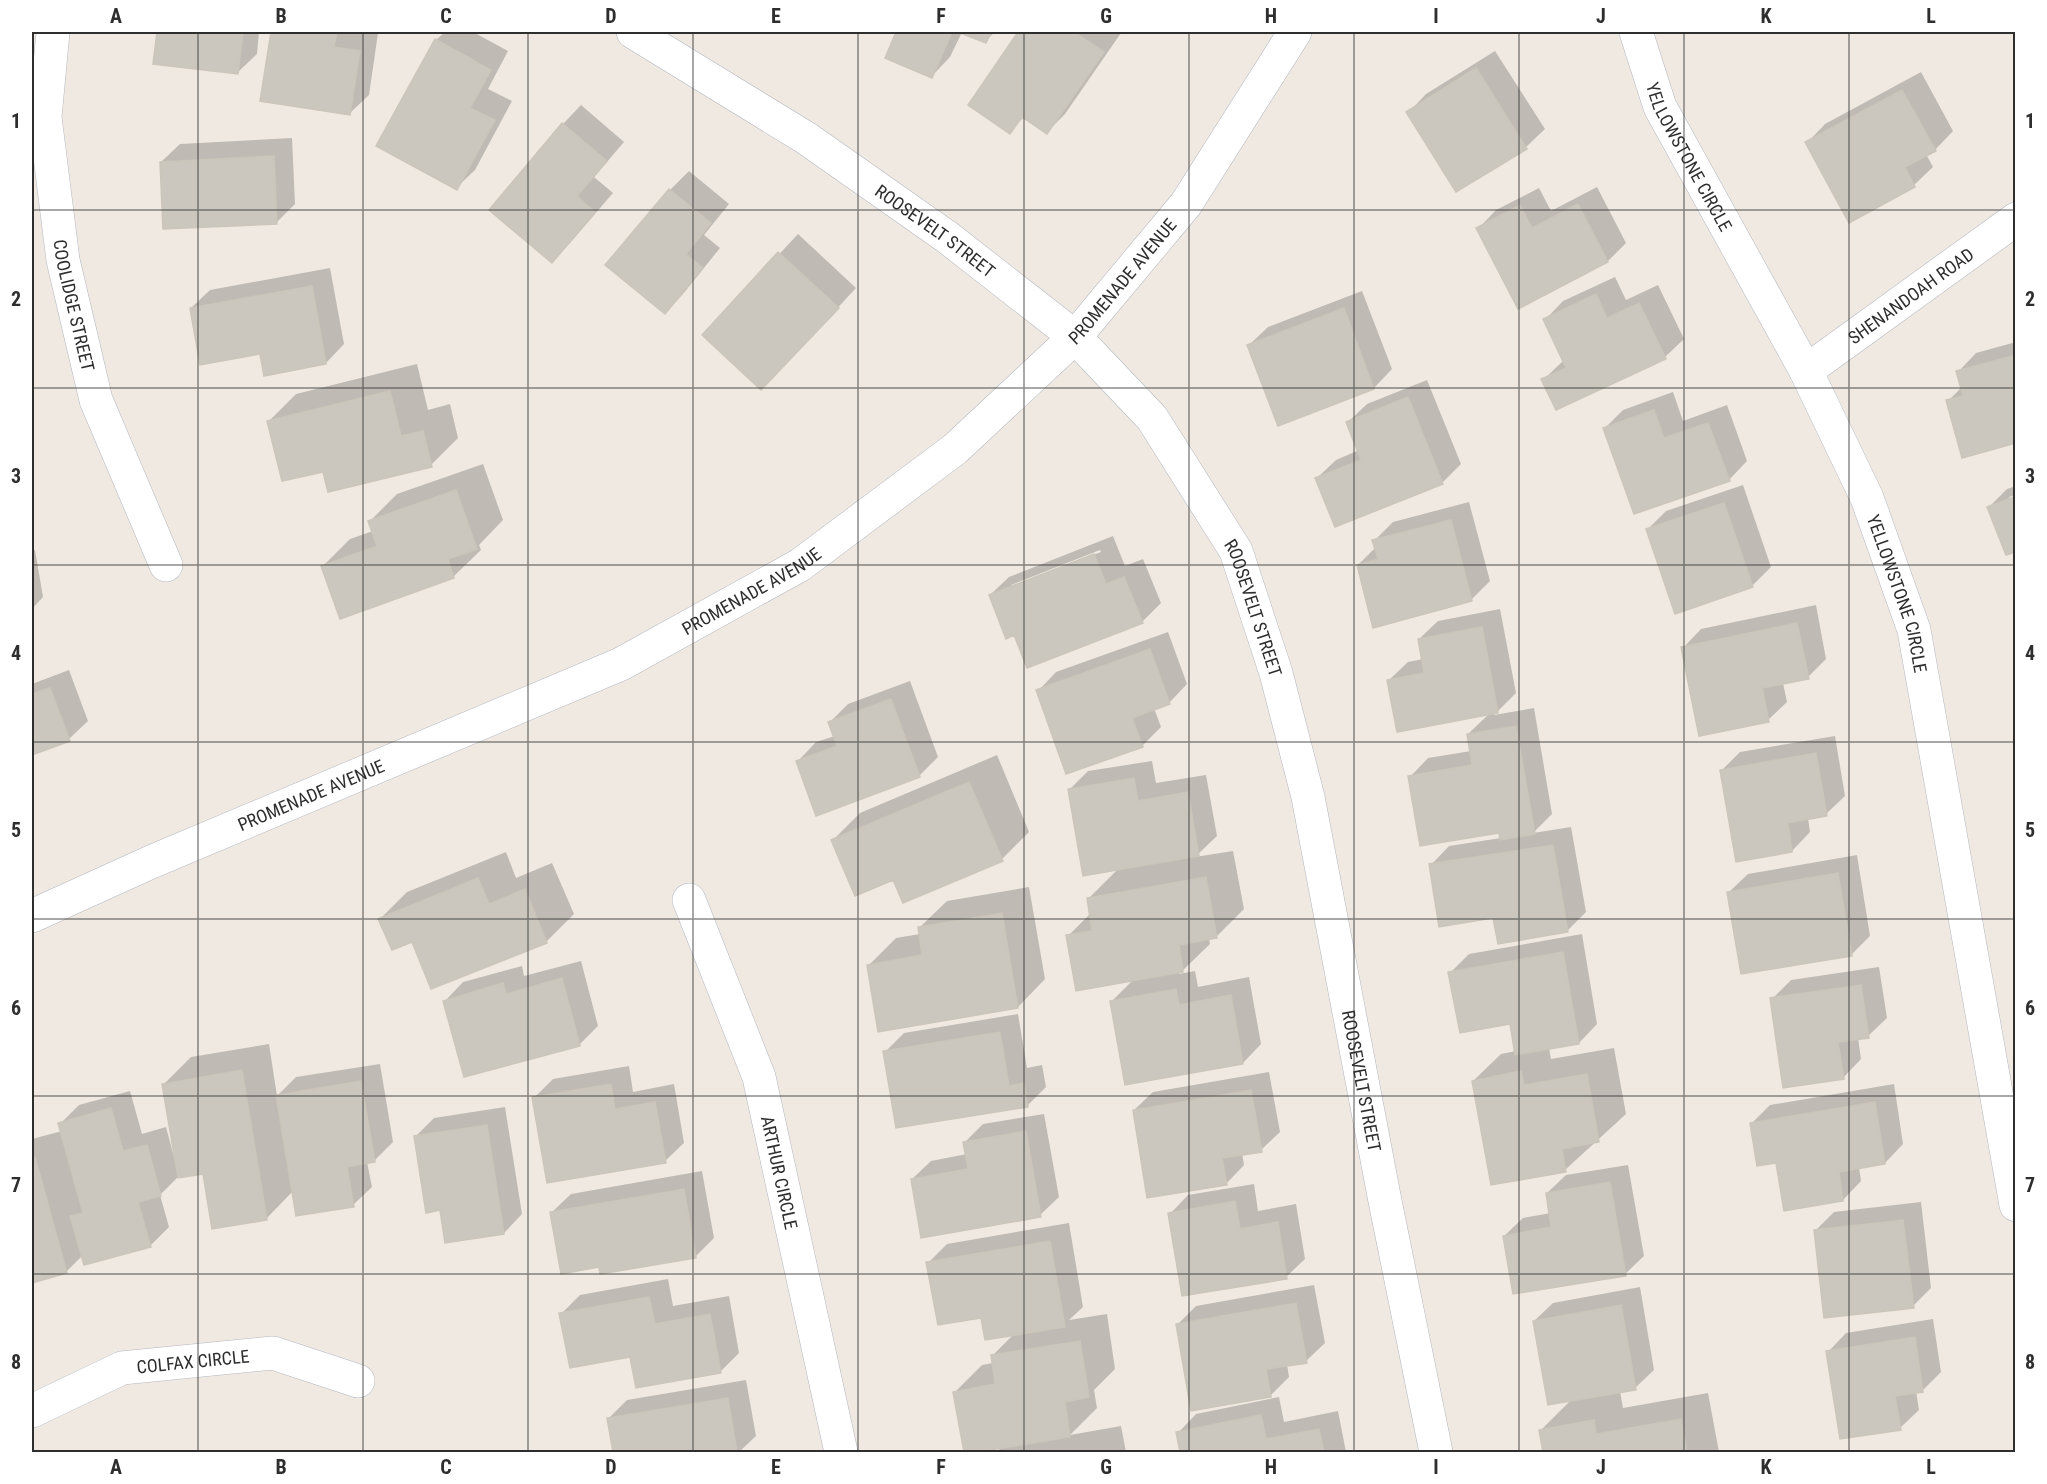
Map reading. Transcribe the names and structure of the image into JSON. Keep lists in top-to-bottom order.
{
  "streets": {
    "street": [
      "YELLOWSTONE CIRCLE",
      "ROOSEVELT STREET",
      "PROMENADE AVENUE",
      "SHENANDOAH ROAD",
      "COOLIDGE STREET",
      "ARTHUR CIRCLE",
      "COLFAX CIRCLE"
    ]
  },
  "crossings": [
    ["YELLOWSTONE CIRCLE", "SHENANDOAH ROAD"],
    ["ROOSEVELT STREET", "PROMENADE AVENUE"]
  ],
  "grid": {
    "columns": [
      "A",
      "B",
      "C",
      "D",
      "E",
      "F",
      "G",
      "H",
      "I",
      "J",
      "K",
      "L"
    ],
    "rows": [
      "1",
      "2",
      "3",
      "4",
      "5",
      "6",
      "7",
      "8"
    ]
  }
}
